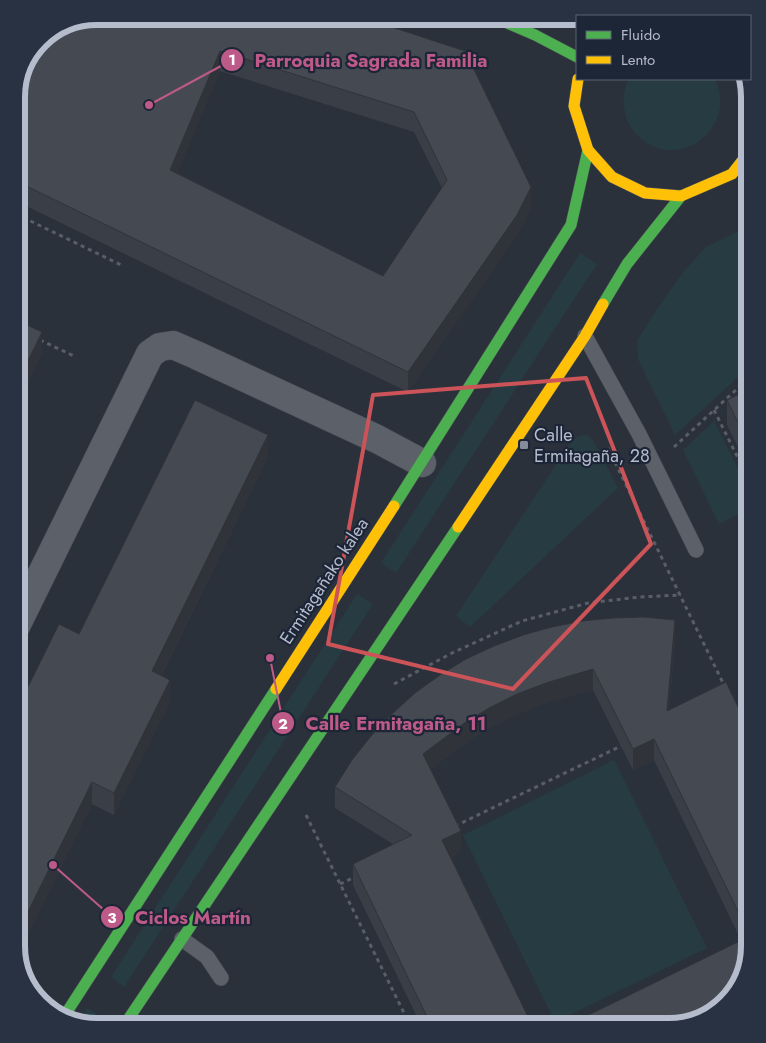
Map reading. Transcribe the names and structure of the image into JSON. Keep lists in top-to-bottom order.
{
  "streets": {
    "street": ["Ermitagañako kalea"]
  },
  "places": {
    "other": ["Parroquia Sagrada Familia", "Calle Ermitagaña, 11", "Ciclos Martín"],
    "transit": ["Calle Ermitagaña, 28"]
  },
  "legend": ["Fluido", "Lento"]
}
